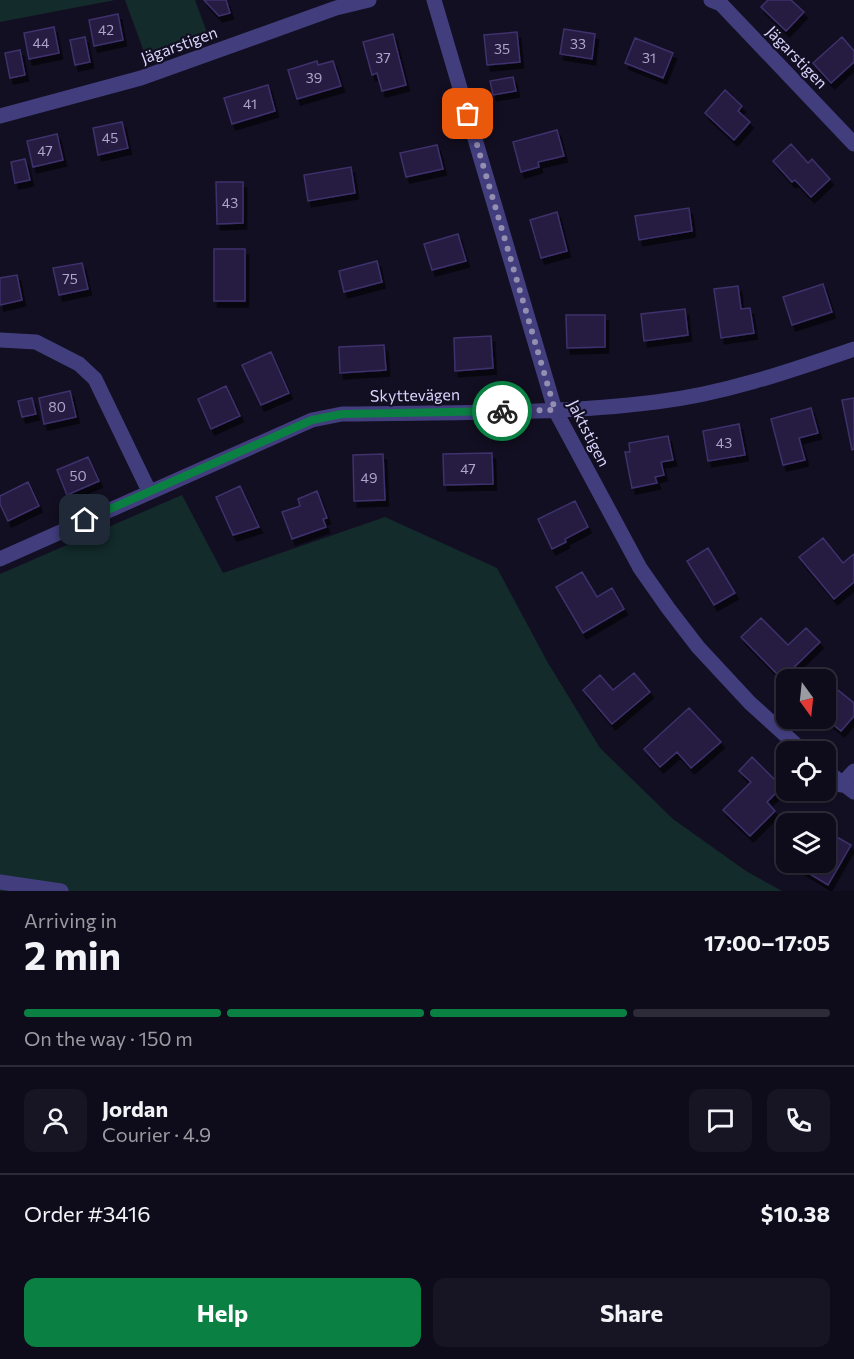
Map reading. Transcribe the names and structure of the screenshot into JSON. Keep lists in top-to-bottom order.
{
  "streets": {
    "street": ["Jägarstigen", "Skyttevägen", "Jaktstigen"]
  },
  "crossings": [
    ["Skyttevägen", "Jaktstigen"]
  ],
  "house_numbers": [
    "42",
    "44",
    "33",
    "35",
    "37",
    "31",
    "39",
    "41",
    "45",
    "47",
    "43",
    "75",
    "80",
    "43",
    "47",
    "50",
    "49"
  ],
  "north": "bottom",
  "page": {
    "heading": ["2 min", "Arriving in", "17:00–17:05"],
    "panel": [
      "Jordan",
      "Courier · 4.9",
      "Order #3416",
      "$10.38"
    ],
    "bar": "On the way · 150 m",
    "buttons": ["Help", "Share"]
  }
}
